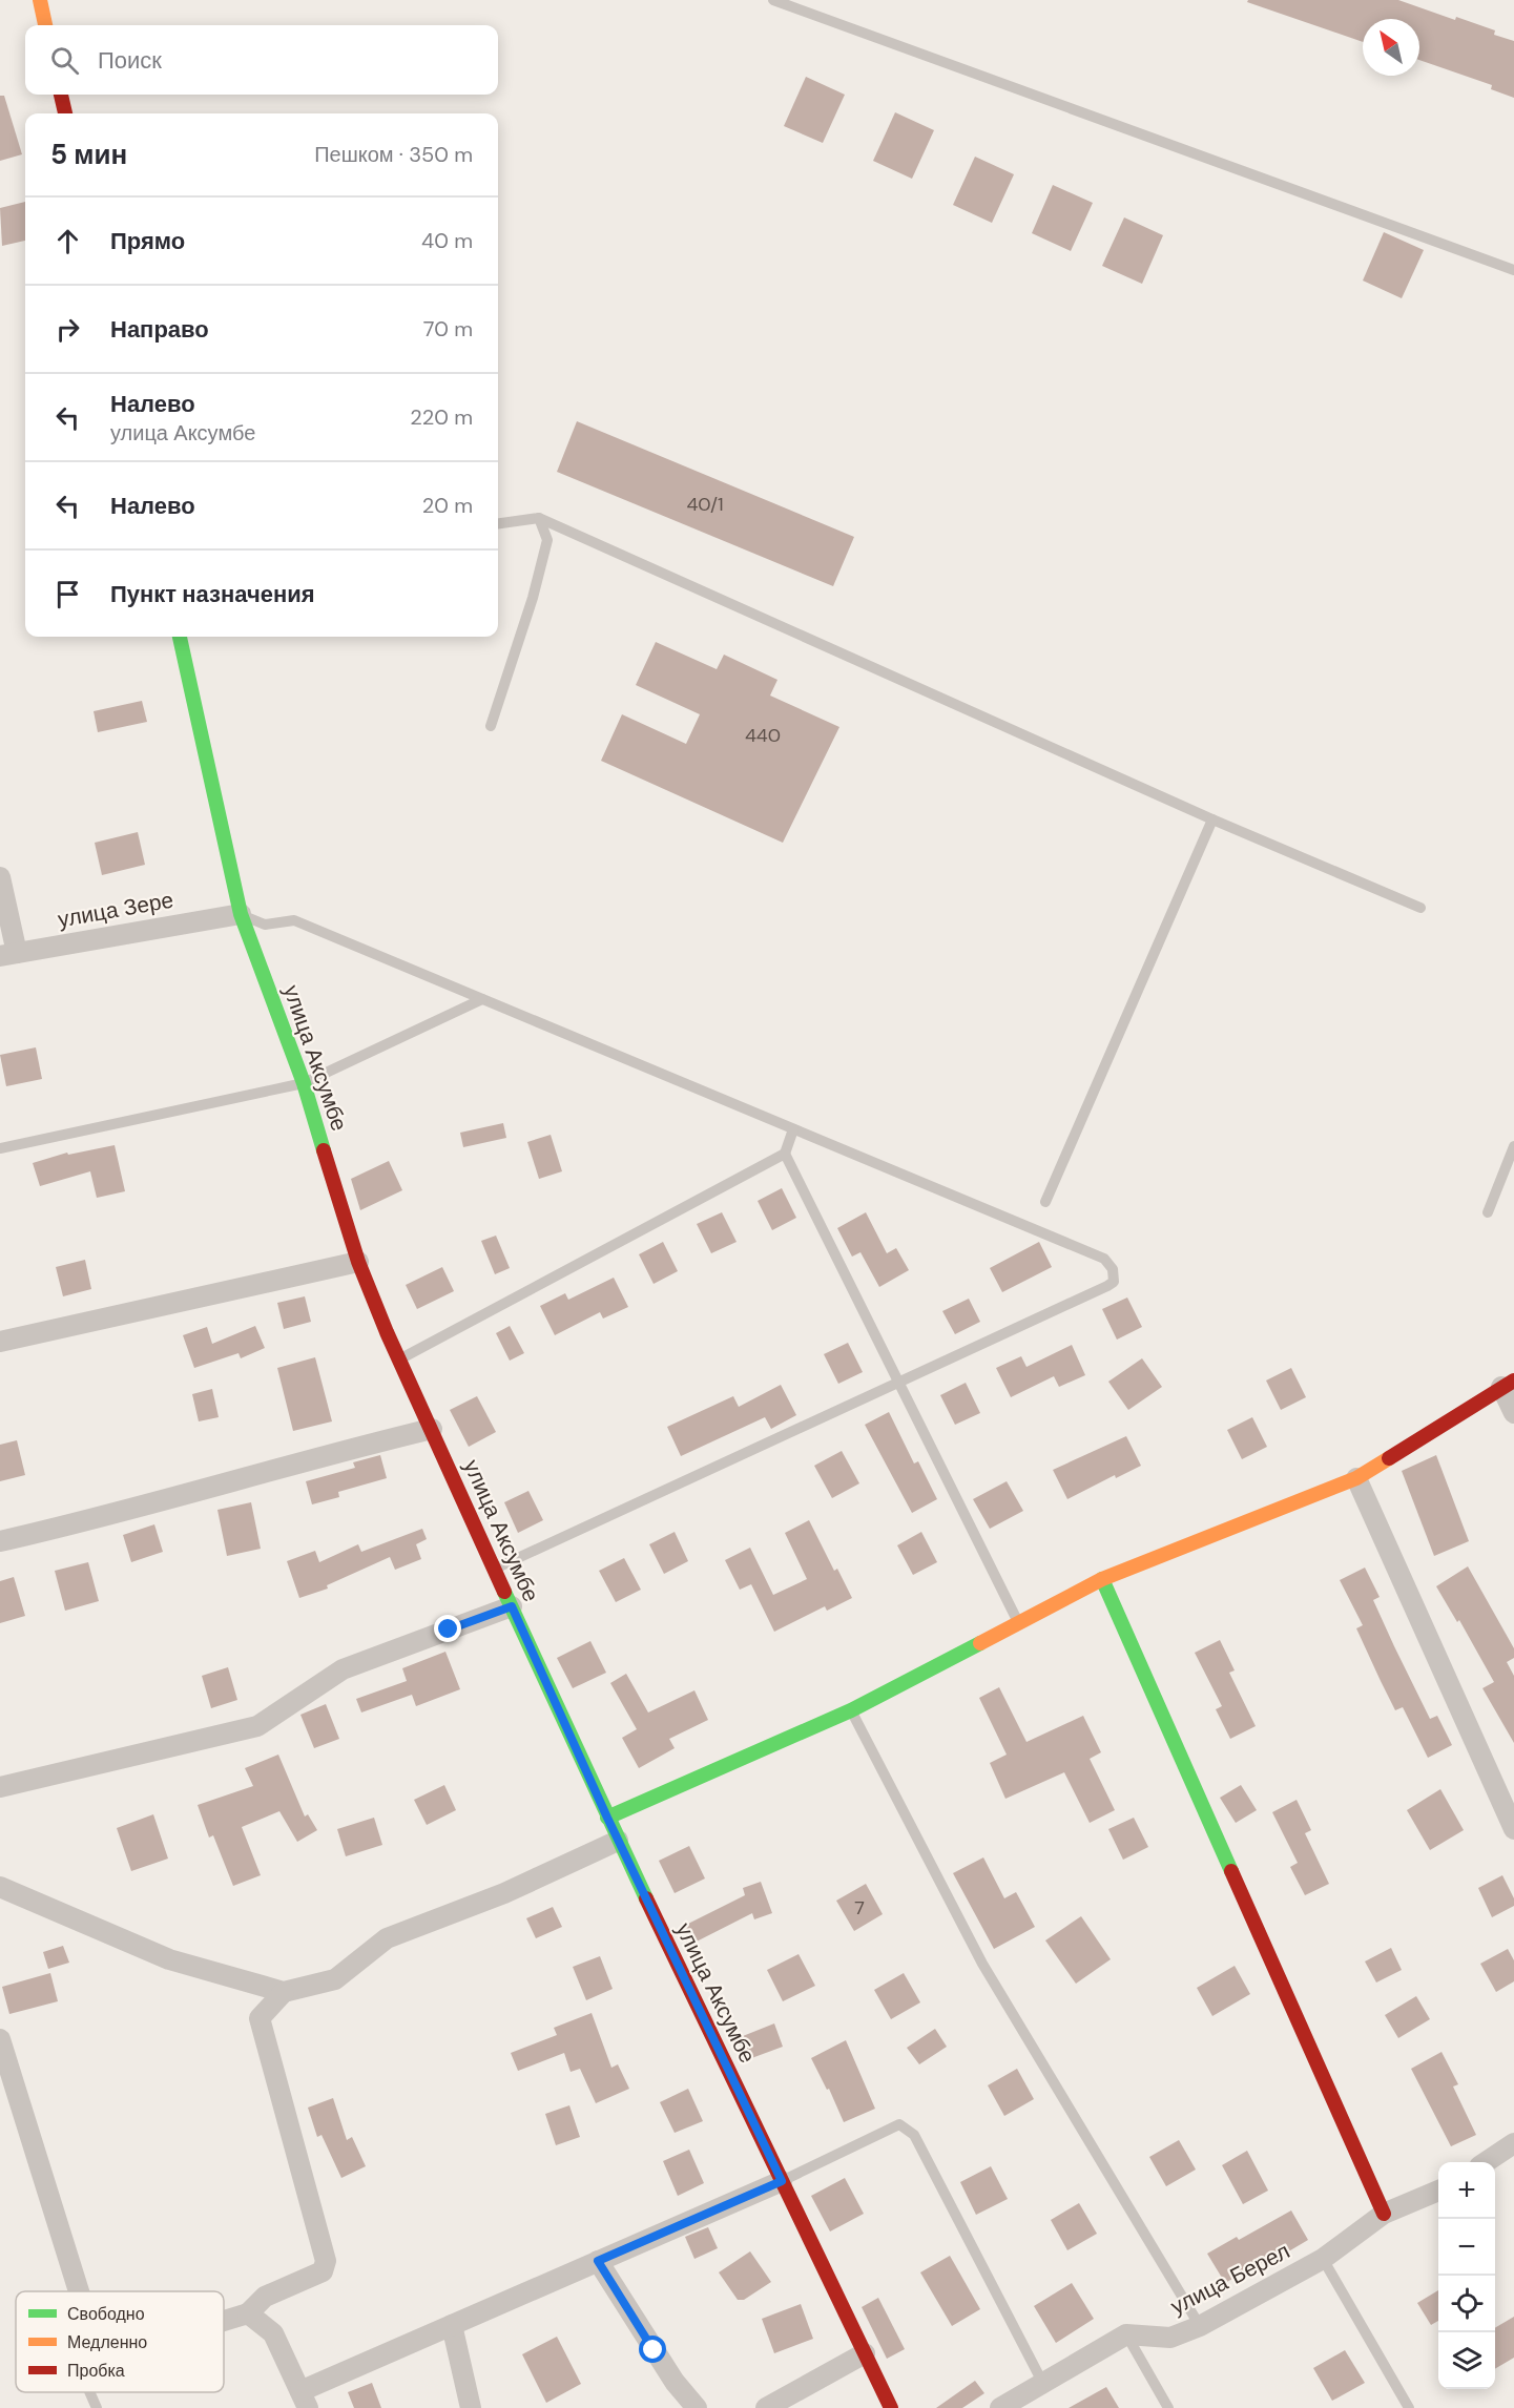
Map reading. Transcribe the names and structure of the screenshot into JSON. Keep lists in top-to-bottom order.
{
  "streets": {
    "main road": ["улица Аксумбе"],
    "street": ["улица Зере", "улица Берел"]
  },
  "crossings": [
    ["улица Зере", "улица Аксумбе"]
  ],
  "house_numbers": ["40/1", "440", "7"],
  "legend": ["Свободно", "Медленно", "Пробка"],
  "north": "top left",
  "page": {
    "search": "Поиск",
    "heading": ["5 мин", "Пешком · 350 m"],
    "list": [
      ["Прямо", "40 m"],
      ["Направо", "70 m"],
      ["Налево", "улица Аксумбе", "220 m"],
      ["Налево", "20 m"],
      "Пункт назначения"
    ],
    "map_buttons": ["+", "−"]
  }
}
